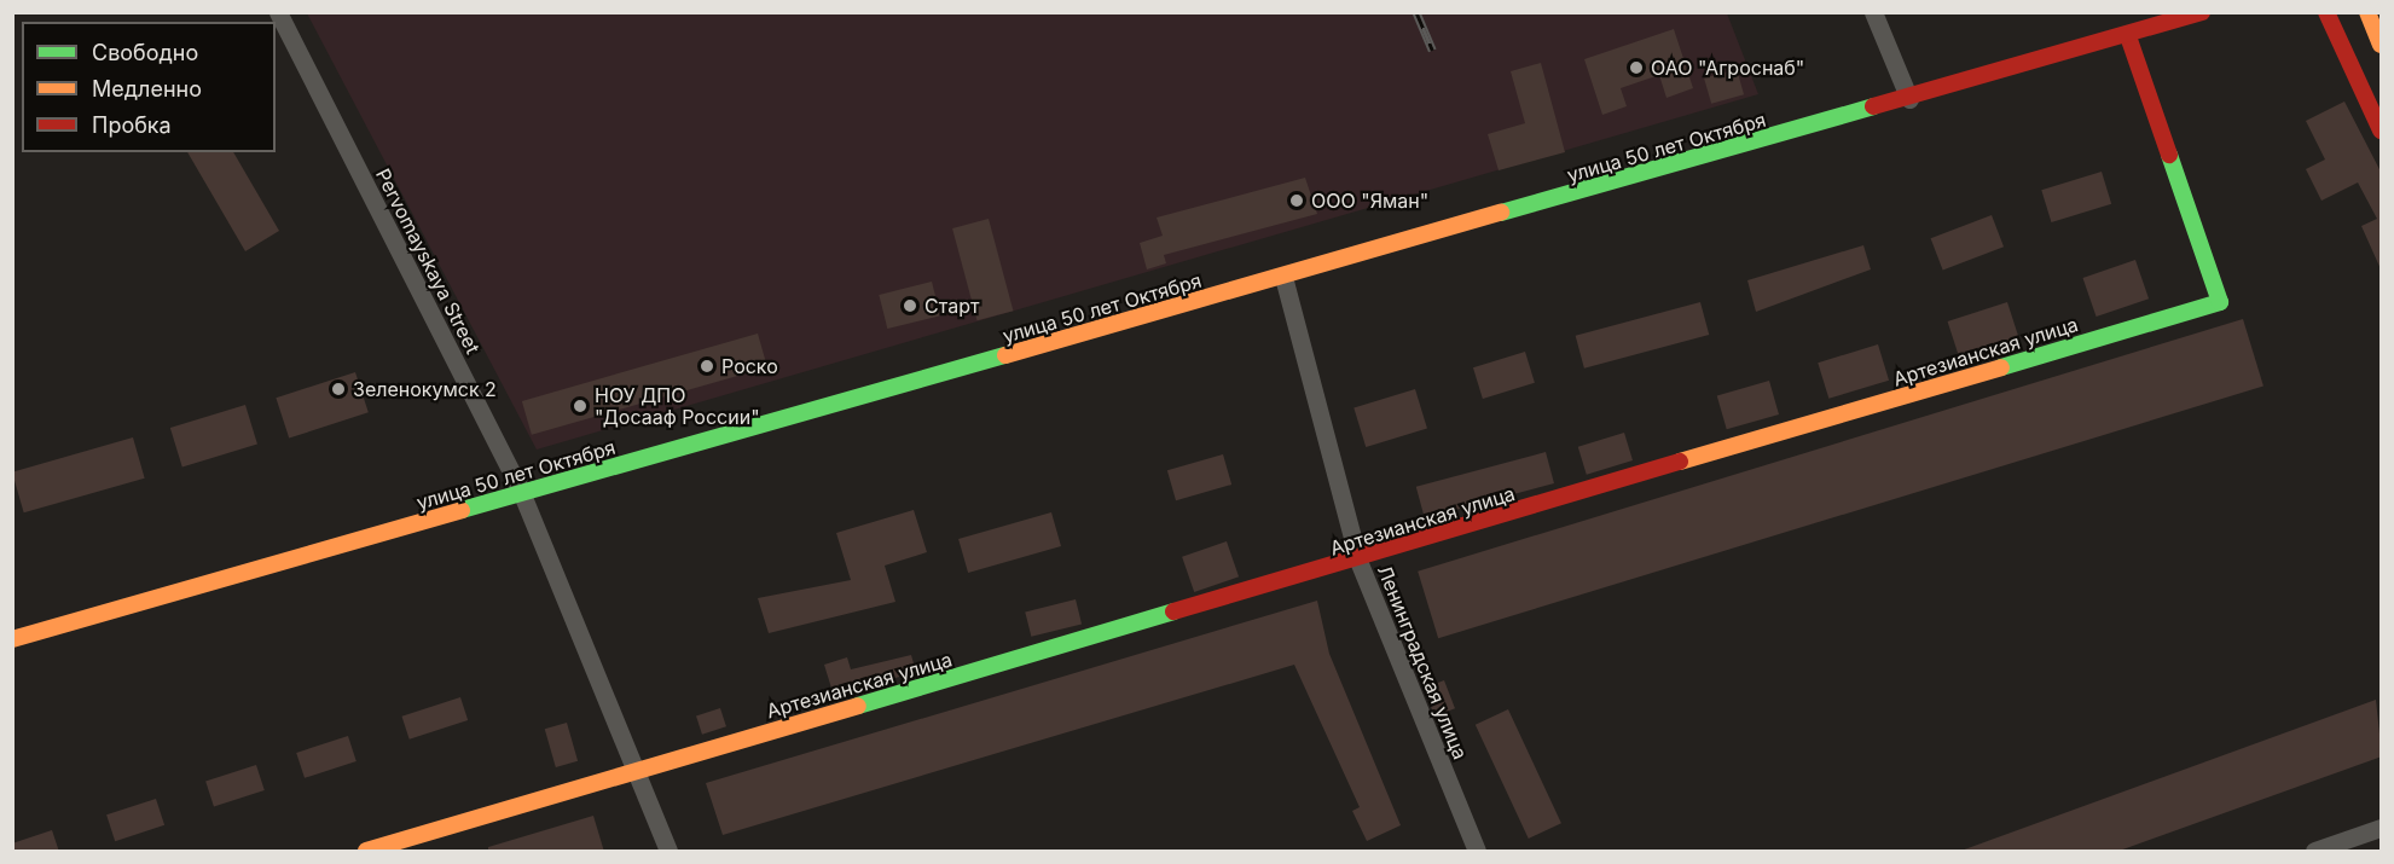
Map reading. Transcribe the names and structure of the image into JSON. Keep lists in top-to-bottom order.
{
  "streets": {
    "main road": ["улица 50 лет Октября", "Артезианская улица"],
    "street": ["Pervomayskaya Street", "Ленинградская улица"]
  },
  "crossings": [
    ["улица 50 лет Октября", "Pervomayskaya Street"],
    ["улица 50 лет Октября", "Артезианская улица"],
    ["улица 50 лет Октября", "Ленинградская улица"],
    ["Pervomayskaya Street", "Артезианская улица"],
    ["Артезианская улица", "Ленинградская улица"]
  ],
  "places": [
    "ОАО \"Агроснаб\"",
    "ООО \"Яман\"",
    "Старт",
    "Роско",
    "Зеленокумск 2",
    "НОУ ДПО \"Досааф России\""
  ],
  "legend": ["Свободно", "Медленно", "Пробка"]
}
